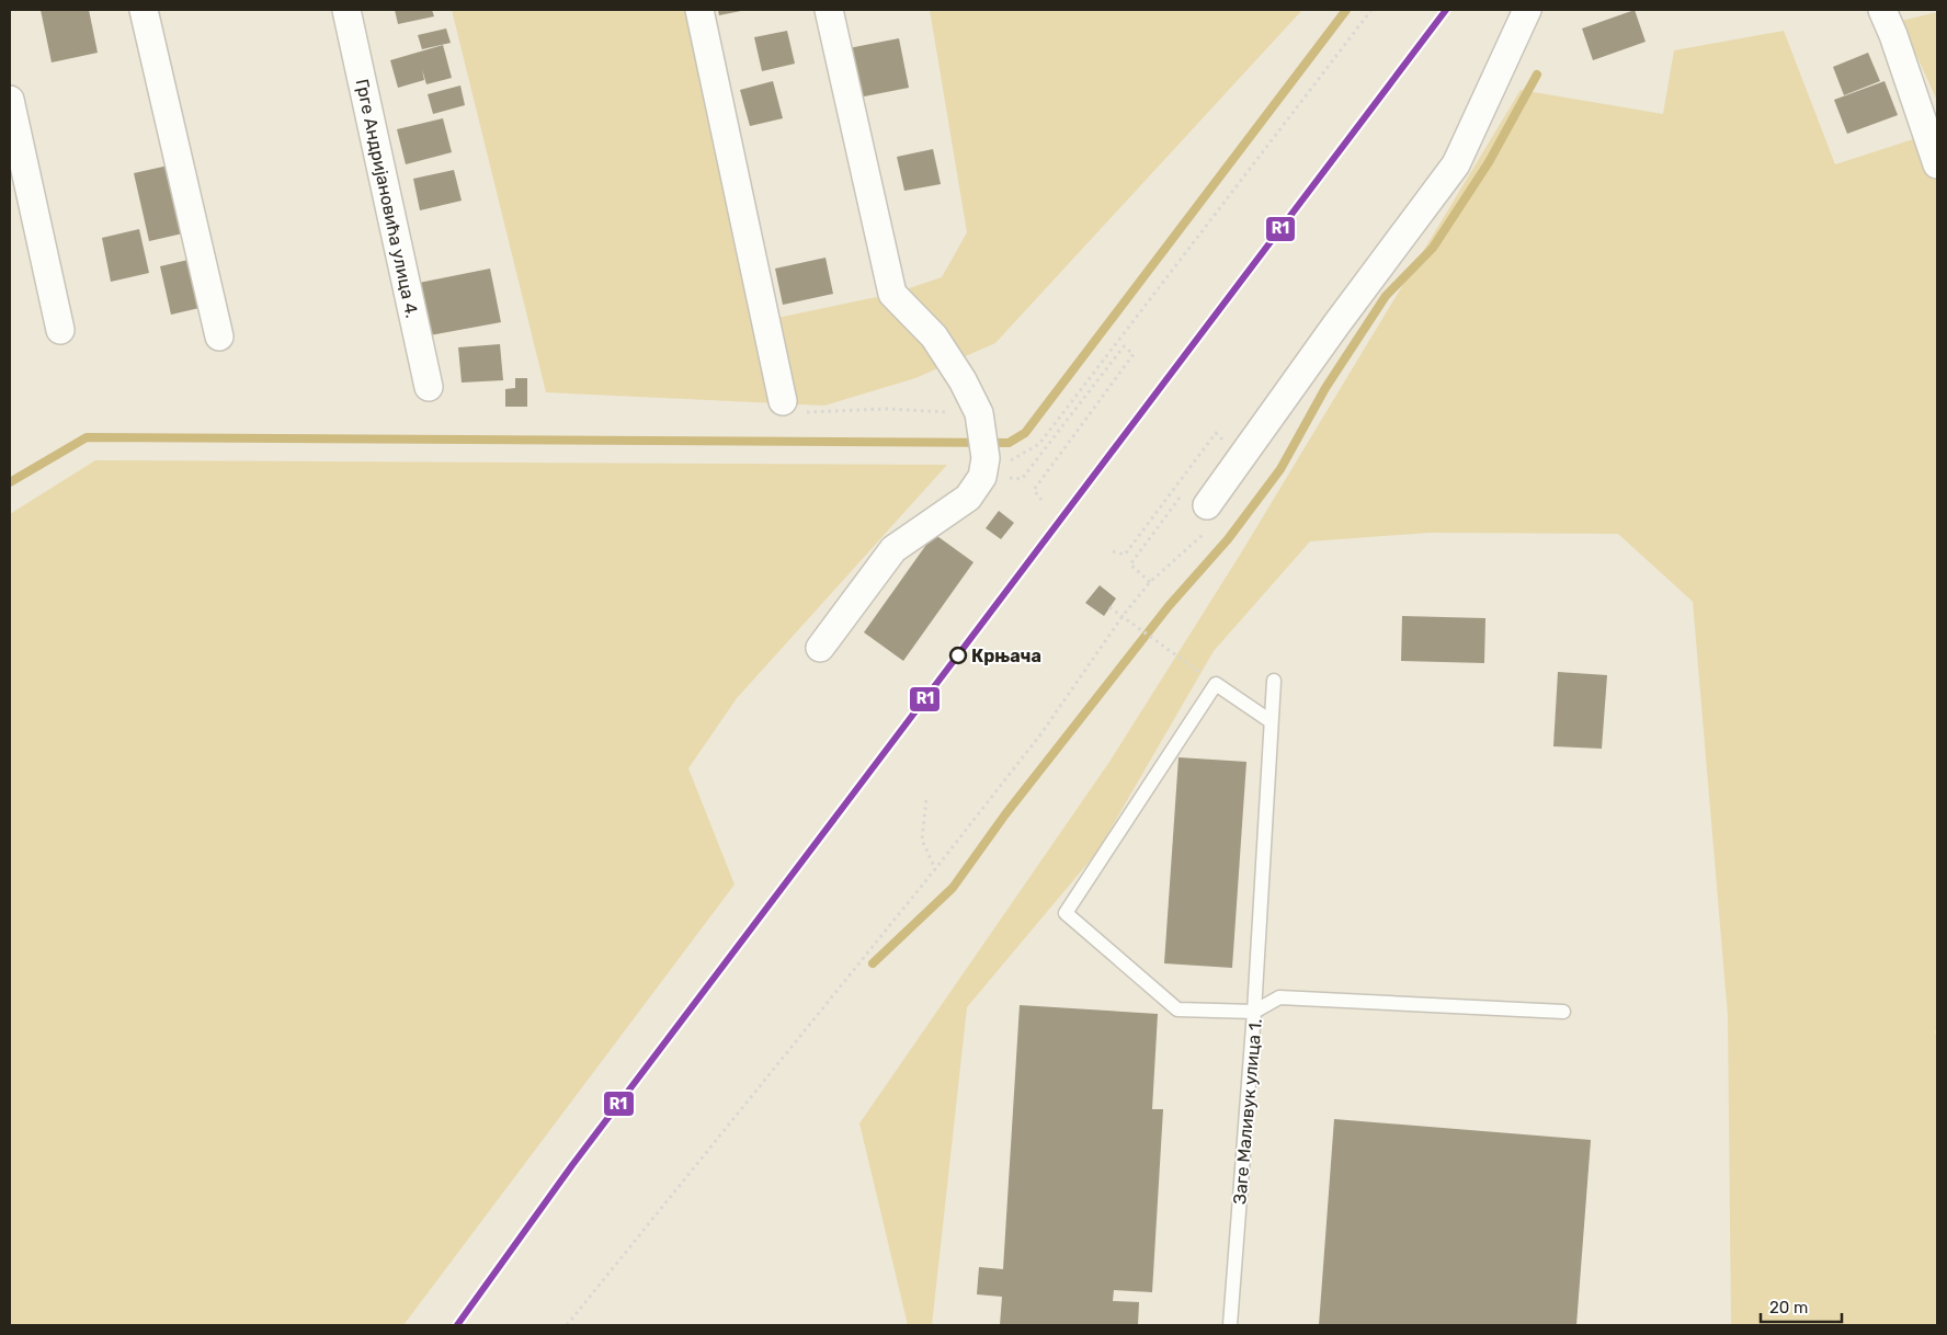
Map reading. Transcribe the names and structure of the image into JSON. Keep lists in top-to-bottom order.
{
  "streets": {
    "street": ["Грге Андријановића улица 4."],
    "lane": ["Заге Маливук улица 1."]
  },
  "places": ["Крњача"],
  "lines": ["transit line R1"],
  "scale_bar": "20 m"
}
